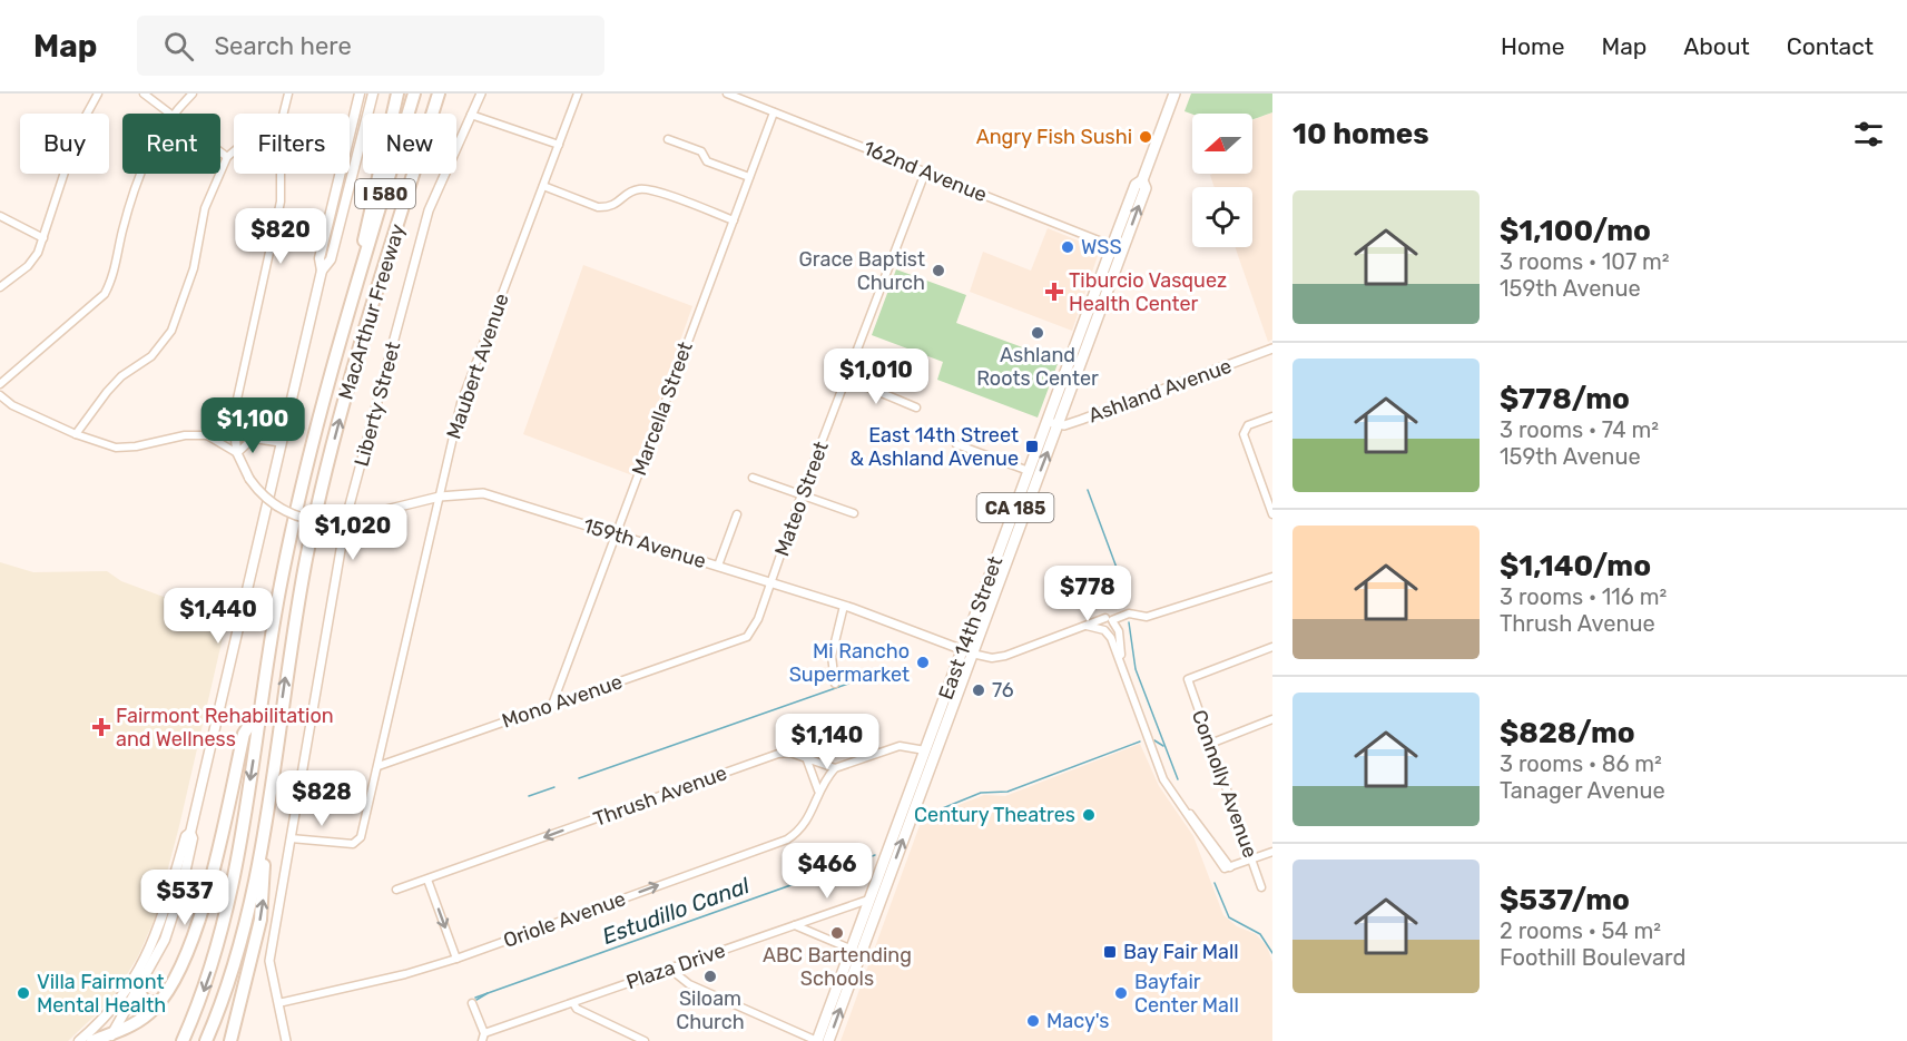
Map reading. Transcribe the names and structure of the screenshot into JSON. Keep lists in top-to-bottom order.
{
  "streets": {
    "highway": ["I 580", "MacArthur Freeway"],
    "main road": ["CA 185", "East 14th Street"],
    "street": [
      "162nd Avenue",
      "Maubert Avenue",
      "Ashland Avenue",
      "Liberty Street",
      "Marcella Street",
      "Mateo Street",
      "159th Avenue",
      "Mono Avenue",
      "Connolly Avenue",
      "Thrush Avenue",
      "Oriole Avenue",
      "Plaza Drive"
    ]
  },
  "crossings": [
    ["162nd Avenue", "Marcella Street"],
    ["162nd Avenue", "Mateo Street"],
    ["162nd Avenue", "East 14th Street"],
    ["Maubert Avenue", "Liberty Street"],
    ["Maubert Avenue", "159th Avenue"],
    ["Maubert Avenue", "Mono Avenue"],
    ["Ashland Avenue", "East 14th Street"],
    ["Liberty Street", "159th Avenue"],
    ["Liberty Street", "Oriole Avenue"],
    ["Marcella Street", "159th Avenue"],
    ["Marcella Street", "Mono Avenue"],
    ["Mateo Street", "159th Avenue"],
    ["Mateo Street", "Mono Avenue"],
    ["159th Avenue", "East 14th Street"],
    ["East 14th Street", "Plaza Drive"],
    ["Thrush Avenue", "Oriole Avenue"]
  ],
  "one_way": ["Thrush Avenue", "Oriole Avenue"],
  "water": ["Estudillo Canal"],
  "places": {
    "other": [
      "Angry Fish Sushi",
      "WSS",
      "Grace Baptist Church",
      "Ashland Roots Center",
      "Mi Rancho Supermarket",
      "76",
      "Century Theatres",
      "ABC Bartending Schools",
      "Siloam Church",
      "Villa Fairmont Mental Health",
      "Bayfair Center Mall",
      "Macy's"
    ],
    "health": ["Tiburcio Vasquez Health Center", "Fairmont Rehabilitation and Wellness"],
    "transit": ["East 14th Street & Ashland Avenue", "Bay Fair Mall"]
  },
  "north": "left",
  "page": {
    "header": "Map",
    "search": "Search here",
    "nav": [
      "Home",
      "Map",
      "About",
      "Contact"
    ],
    "heading": "10 homes",
    "chip": [
      "Buy",
      "Rent",
      "Filters",
      "New"
    ],
    "list": [
      {
        "name": "$1,100/mo",
        "note": "3 rooms · 107 m² · 159th Avenue"
      },
      {
        "name": "$778/mo",
        "note": "3 rooms · 74 m² · 159th Avenue"
      },
      {
        "name": "$1,140/mo",
        "note": "3 rooms · 116 m² · Thrush Avenue"
      },
      {
        "name": "$828/mo",
        "note": "3 rooms · 86 m² · Tanager Avenue"
      },
      {
        "name": "$537/mo",
        "note": "2 rooms · 54 m² · Foothill Boulevard"
      }
    ],
    "price": [
      "$820",
      "$1,010",
      "$1,100",
      "$1,020",
      "$778",
      "$1,440",
      "$1,140",
      "$828",
      "$466",
      "$537"
    ]
  }
}
